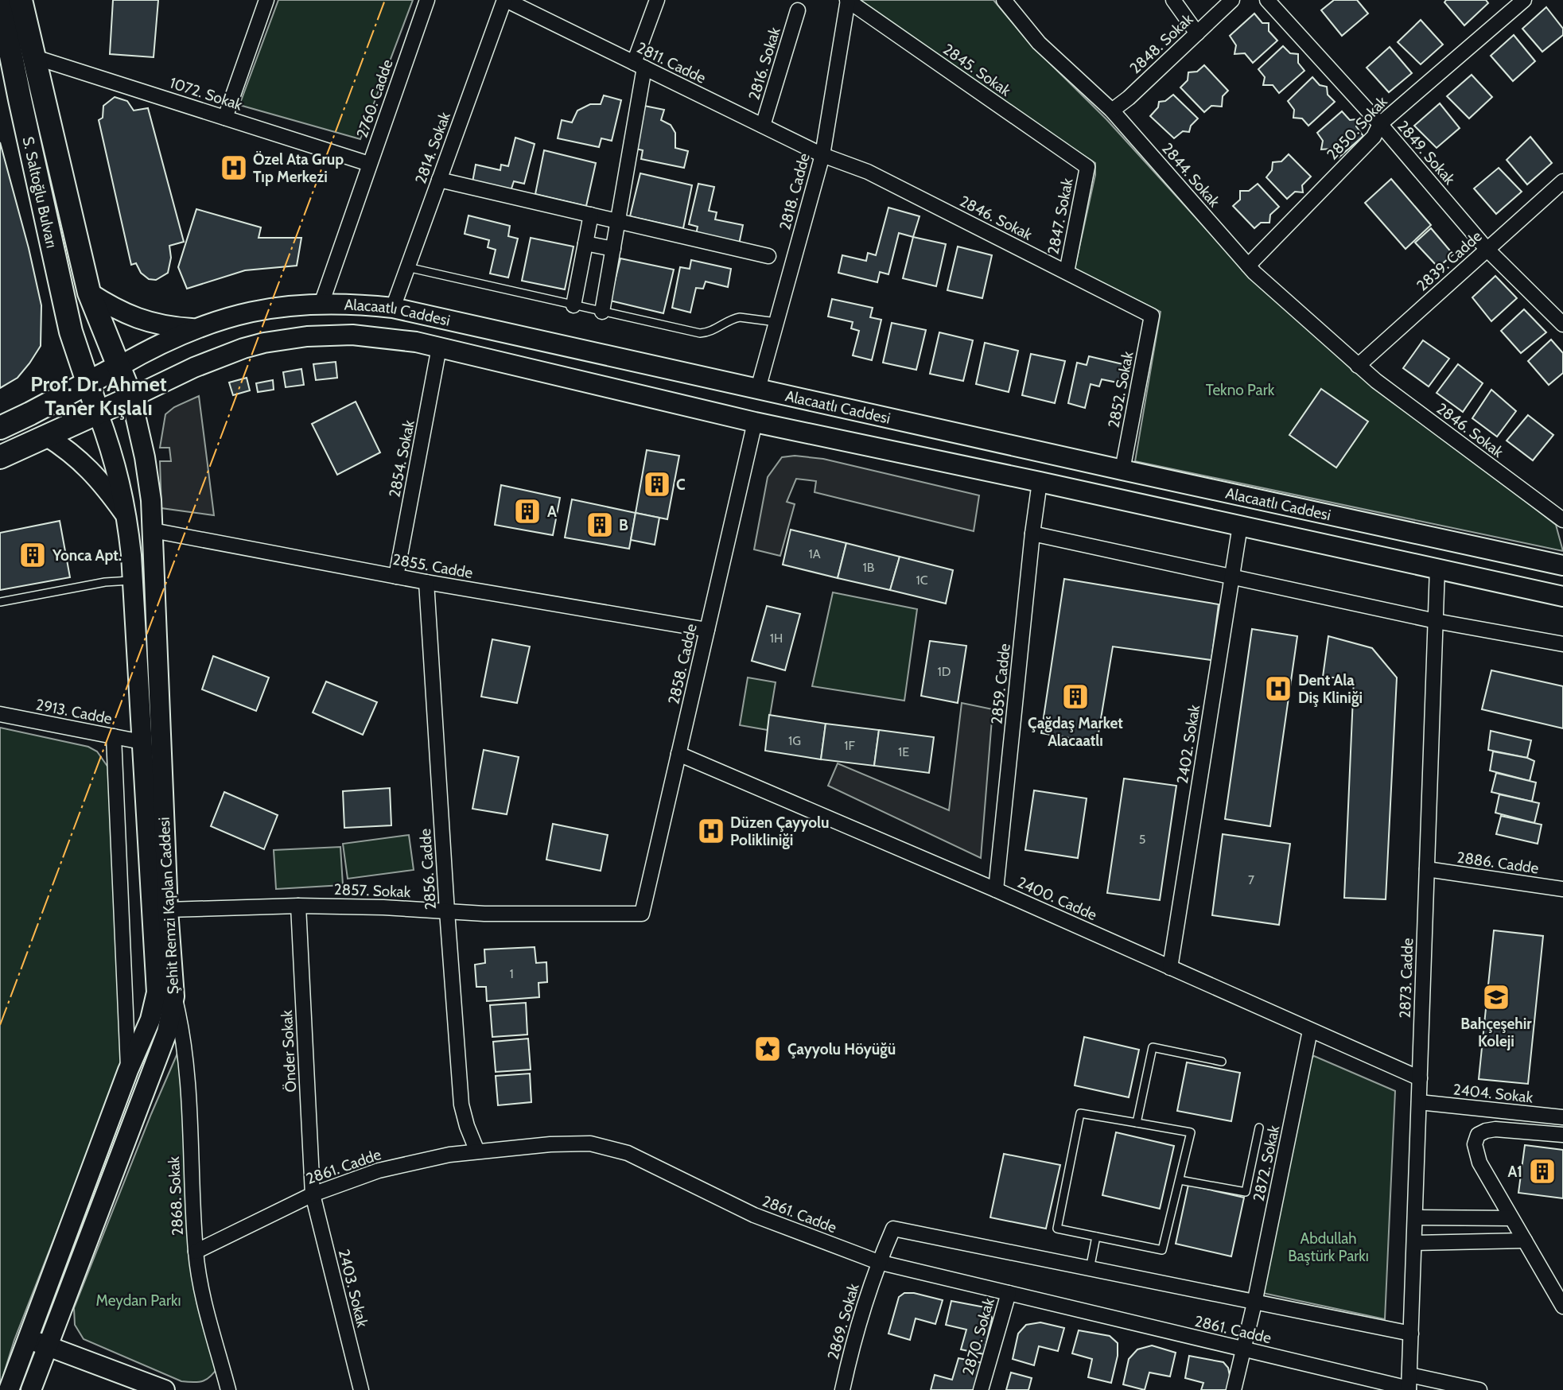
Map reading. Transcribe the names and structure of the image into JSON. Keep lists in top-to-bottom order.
{
  "streets": {
    "main road": ["S. Saltoğlu Bulvarı", "Alacaatlı Caddesi", "Şehit Remzi Kaplan Caddesi"],
    "street": [
      "2848. Sokak",
      "2811. Cadde",
      "2816. Sokak",
      "2845. Sokak",
      "1072. Sokak",
      "2760. Cadde",
      "2850. Sokak",
      "2814. Sokak",
      "2849. Sokak",
      "2844. Sokak",
      "2818. Cadde",
      "2847. Sokak",
      "2846. Sokak",
      "2839. Cadde",
      "2852. Sokak",
      "2854. Sokak",
      "2855. Cadde",
      "2858. Cadde",
      "2859. Cadde",
      "2913. Cadde",
      "2402. Sokak",
      "2886. Cadde",
      "2856. Cadde",
      "2857. Sokak",
      "2400. Cadde",
      "2873. Cadde",
      "Önder Sokak",
      "2404. Sokak",
      "2872. Sokak",
      "2861. Cadde",
      "2868. Sokak",
      "2403. Sokak",
      "2869. Sokak",
      "2870. Sokak"
    ]
  },
  "crossings": [
    ["2848. Sokak", "2844. Sokak"],
    ["2811. Cadde", "2816. Sokak"],
    ["2811. Cadde", "2814. Sokak"],
    ["2811. Cadde", "2818. Cadde"],
    ["2811. Cadde", "2846. Sokak"],
    ["2845. Sokak", "2818. Cadde"],
    ["2845. Sokak", "2847. Sokak"],
    ["1072. Sokak", "2760. Cadde"],
    ["1072. Sokak", "S. Saltoğlu Bulvarı"],
    ["2760. Cadde", "Alacaatlı Caddesi"],
    ["2850. Sokak", "2849. Sokak"],
    ["2850. Sokak", "2844. Sokak"],
    ["2814. Sokak", "Alacaatlı Caddesi"],
    ["2849. Sokak", "2839. Cadde"],
    ["2844. Sokak", "2846. Sokak"],
    ["2844. Sokak", "2839. Cadde"],
    ["2818. Cadde", "2846. Sokak"],
    ["2818. Cadde", "Alacaatlı Caddesi"],
    ["S. Saltoğlu Bulvarı", "Alacaatlı Caddesi"],
    ["S. Saltoğlu Bulvarı", "Şehit Remzi Kaplan Caddesi"],
    ["2847. Sokak", "2846. Sokak"],
    ["2846. Sokak", "2839. Cadde"],
    ["2846. Sokak", "2852. Sokak"],
    ["Alacaatlı Caddesi", "2852. Sokak"],
    ["Alacaatlı Caddesi", "2854. Sokak"],
    ["Alacaatlı Caddesi", "2858. Cadde"],
    ["Alacaatlı Caddesi", "2859. Cadde"],
    ["Alacaatlı Caddesi", "2402. Sokak"],
    ["Alacaatlı Caddesi", "Şehit Remzi Kaplan Caddesi"],
    ["Alacaatlı Caddesi", "2873. Cadde"],
    ["2854. Sokak", "2855. Cadde"],
    ["2855. Cadde", "2858. Cadde"],
    ["2855. Cadde", "2856. Cadde"],
    ["2855. Cadde", "Şehit Remzi Kaplan Caddesi"],
    ["2858. Cadde", "2857. Sokak"],
    ["2858. Cadde", "2400. Cadde"],
    ["2859. Cadde", "2400. Cadde"],
    ["2913. Cadde", "Şehit Remzi Kaplan Caddesi"],
    ["2402. Sokak", "2400. Cadde"],
    ["2886. Cadde", "2873. Cadde"],
    ["2856. Cadde", "2857. Sokak"],
    ["2856. Cadde", "2861. Cadde"],
    ["2857. Sokak", "Şehit Remzi Kaplan Caddesi"],
    ["2857. Sokak", "Önder Sokak"],
    ["2400. Cadde", "2873. Cadde"],
    ["2400. Cadde", "2872. Sokak"],
    ["Şehit Remzi Kaplan Caddesi", "2868. Sokak"],
    ["2873. Cadde", "2404. Sokak"],
    ["2873. Cadde", "2861. Cadde"],
    ["Önder Sokak", "2861. Cadde"],
    ["Önder Sokak", "2403. Sokak"],
    ["2872. Sokak", "2861. Cadde"],
    ["2861. Cadde", "2868. Sokak"],
    ["2861. Cadde", "2403. Sokak"],
    ["2861. Cadde", "2869. Sokak"],
    ["2861. Cadde", "2870. Sokak"]
  ],
  "districts": ["Prof. Dr. Ahmet Taner Kışlalı"],
  "parks": ["Tekno Park", "Abdullah Baştürk Parkı", "Meydan Parkı"],
  "places": {
    "hospital": ["Özel Ata Grup Tıp Merkezi", "Dent Ala Diş Kliniği", "Düzen Çayyolu Polikliniği"],
    "building": [
      "C",
      "A",
      "B",
      "Yonca Apt.",
      "Çağdaş Market Alacaatlı",
      "A1"
    ],
    "school or university": ["Bahçeşehir Koleji"],
    "place": ["Çayyolu Höyüğü"]
  },
  "house_numbers": [
    "1A",
    "1B",
    "1C",
    "1H",
    "1D",
    "1G",
    "1F",
    "1E",
    "5",
    "7",
    "1"
  ]
}
